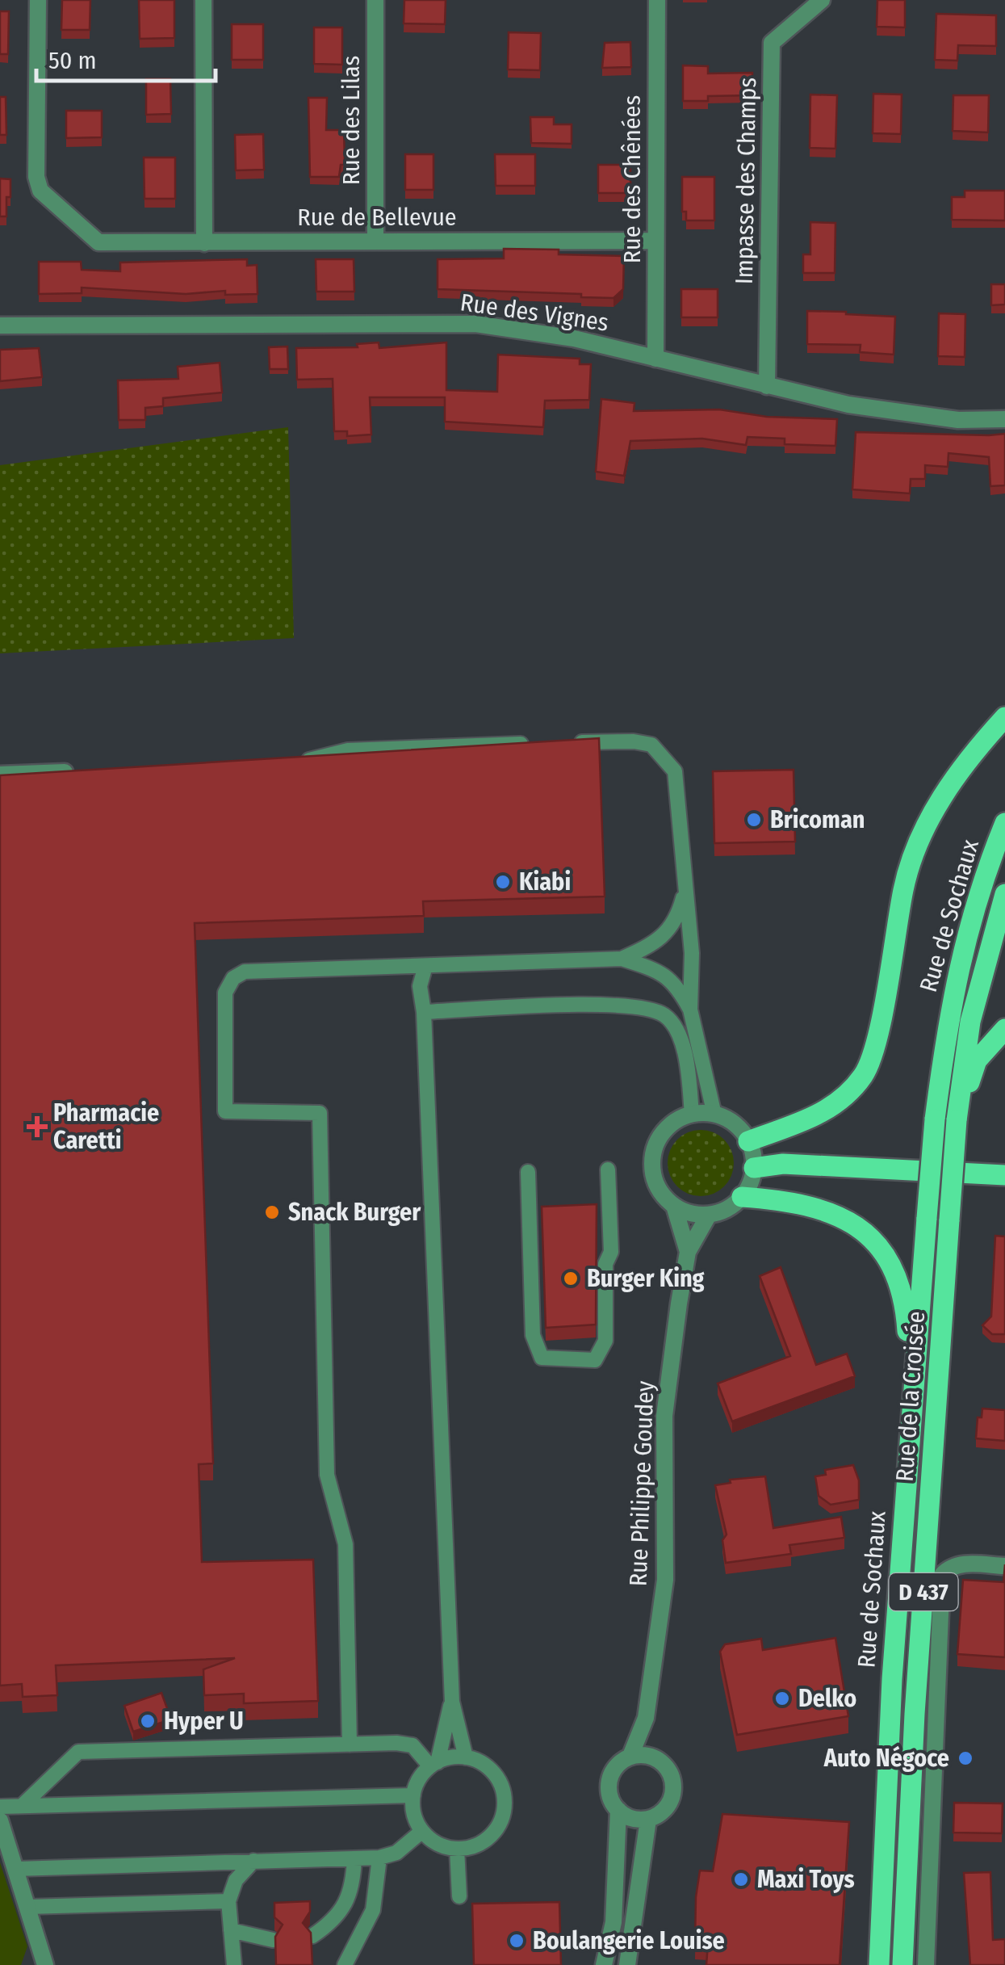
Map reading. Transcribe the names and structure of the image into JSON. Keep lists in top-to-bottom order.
{
  "streets": {
    "main road": ["Rue de Sochaux", "Rue de la Croisée", "D 437"],
    "street": [
      "Rue des Lilas",
      "Rue des Chênées",
      "Impasse des Champs",
      "Rue de Bellevue",
      "Rue des Vignes",
      "Rue Philippe Goudey"
    ]
  },
  "crossings": [
    ["Rue des Lilas", "Rue de Bellevue"],
    ["Rue des Chênées", "Rue de Bellevue"],
    ["Rue des Chênées", "Rue des Vignes"],
    ["Impasse des Champs", "Rue des Vignes"],
    ["Rue de la Croisée", "D 437"]
  ],
  "places": {
    "other": [
      "Bricoman",
      "Kiabi",
      "Snack Burger",
      "Burger King",
      "Delko",
      "Hyper U",
      "Auto Négoce",
      "Maxi Toys",
      "Boulangerie Louise"
    ],
    "health": ["Pharmacie Caretti"]
  },
  "scale_bar": "50 m"
}
